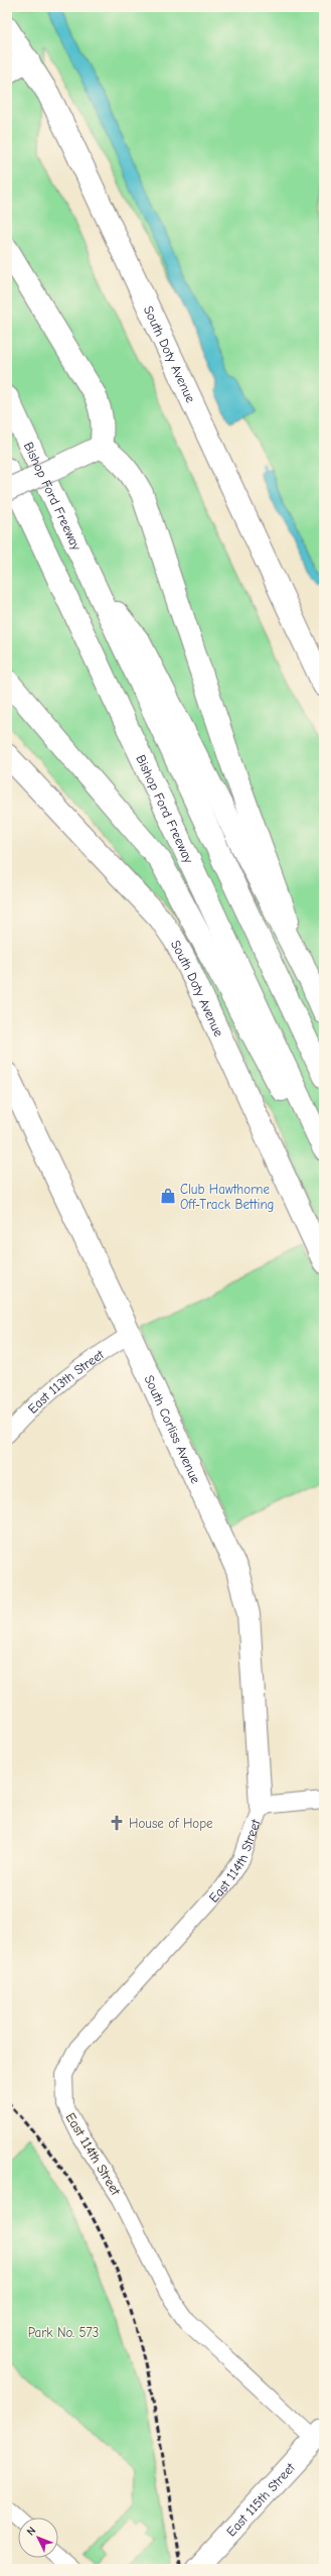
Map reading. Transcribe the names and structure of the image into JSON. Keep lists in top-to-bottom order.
{
  "streets": {
    "main road": [
      "South Doty Avenue",
      "Bishop Ford Freeway",
      "South Corliss Avenue",
      "East 115th Street"
    ],
    "street": ["East 113th Street", "East 114th Street"]
  },
  "crossings": [
    ["East 113th Street", "South Corliss Avenue"],
    ["South Corliss Avenue", "East 114th Street"],
    ["East 114th Street", "East 115th Street"]
  ],
  "parks": ["Park No. 573"],
  "places": {
    "shop": ["Club Hawthorne Off-Track Betting"],
    "church": ["House of Hope"]
  },
  "north": "top left"
}
